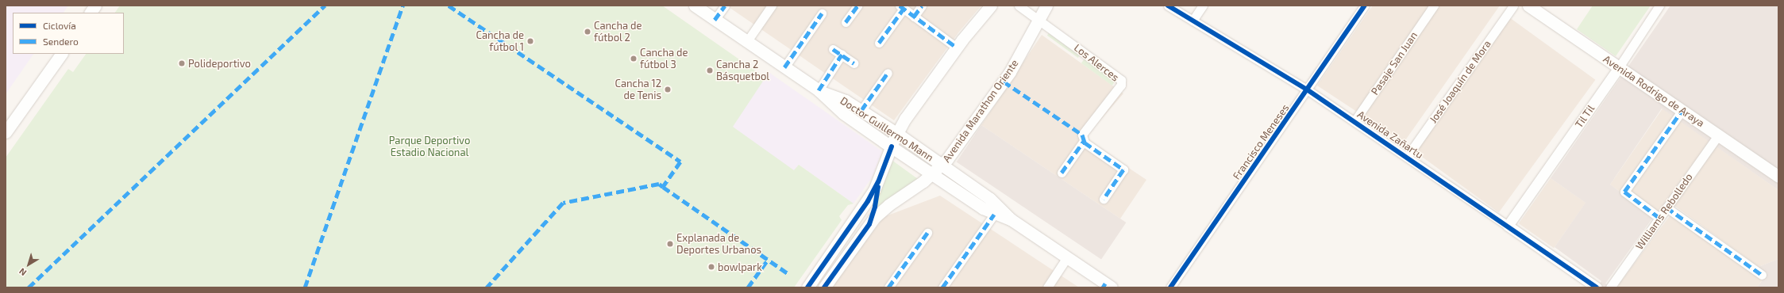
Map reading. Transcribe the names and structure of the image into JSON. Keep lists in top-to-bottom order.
{
  "streets": {
    "main road": ["Avenida Rodrigo de Araya", "Avenida Marathon Oriente", "Doctor Guillermo Mann"],
    "street": [
      "Los Alerces",
      "Pasaje San Juan",
      "José Joaquín de Mora",
      "Til Til",
      "Avenida Zañartu",
      "Francisco Meneses",
      "Williams Rebolledo"
    ]
  },
  "crossings": [
    ["Los Alerces", "Avenida Marathon Oriente"],
    ["Pasaje San Juan", "Avenida Zañartu"],
    ["José Joaquín de Mora", "Avenida Zañartu"],
    ["Avenida Rodrigo de Araya", "Til Til"],
    ["Avenida Rodrigo de Araya", "Williams Rebolledo"],
    ["Avenida Marathon Oriente", "Doctor Guillermo Mann"],
    ["Til Til", "Avenida Zañartu"],
    ["Avenida Zañartu", "Francisco Meneses"]
  ],
  "parks": ["Parque Deportivo Estadio Nacional"],
  "places": [
    "Cancha de fútbol 2",
    "Cancha de fútbol 1",
    "Cancha de fútbol 3",
    "Polideportivo",
    "Cancha 2 Básquetbol",
    "Cancha 12 de Tenis",
    "Explanada de Deportes Urbanos",
    "bowlpark"
  ],
  "legend": ["Ciclovía", "Sendero"],
  "north": "bottom left"
}
